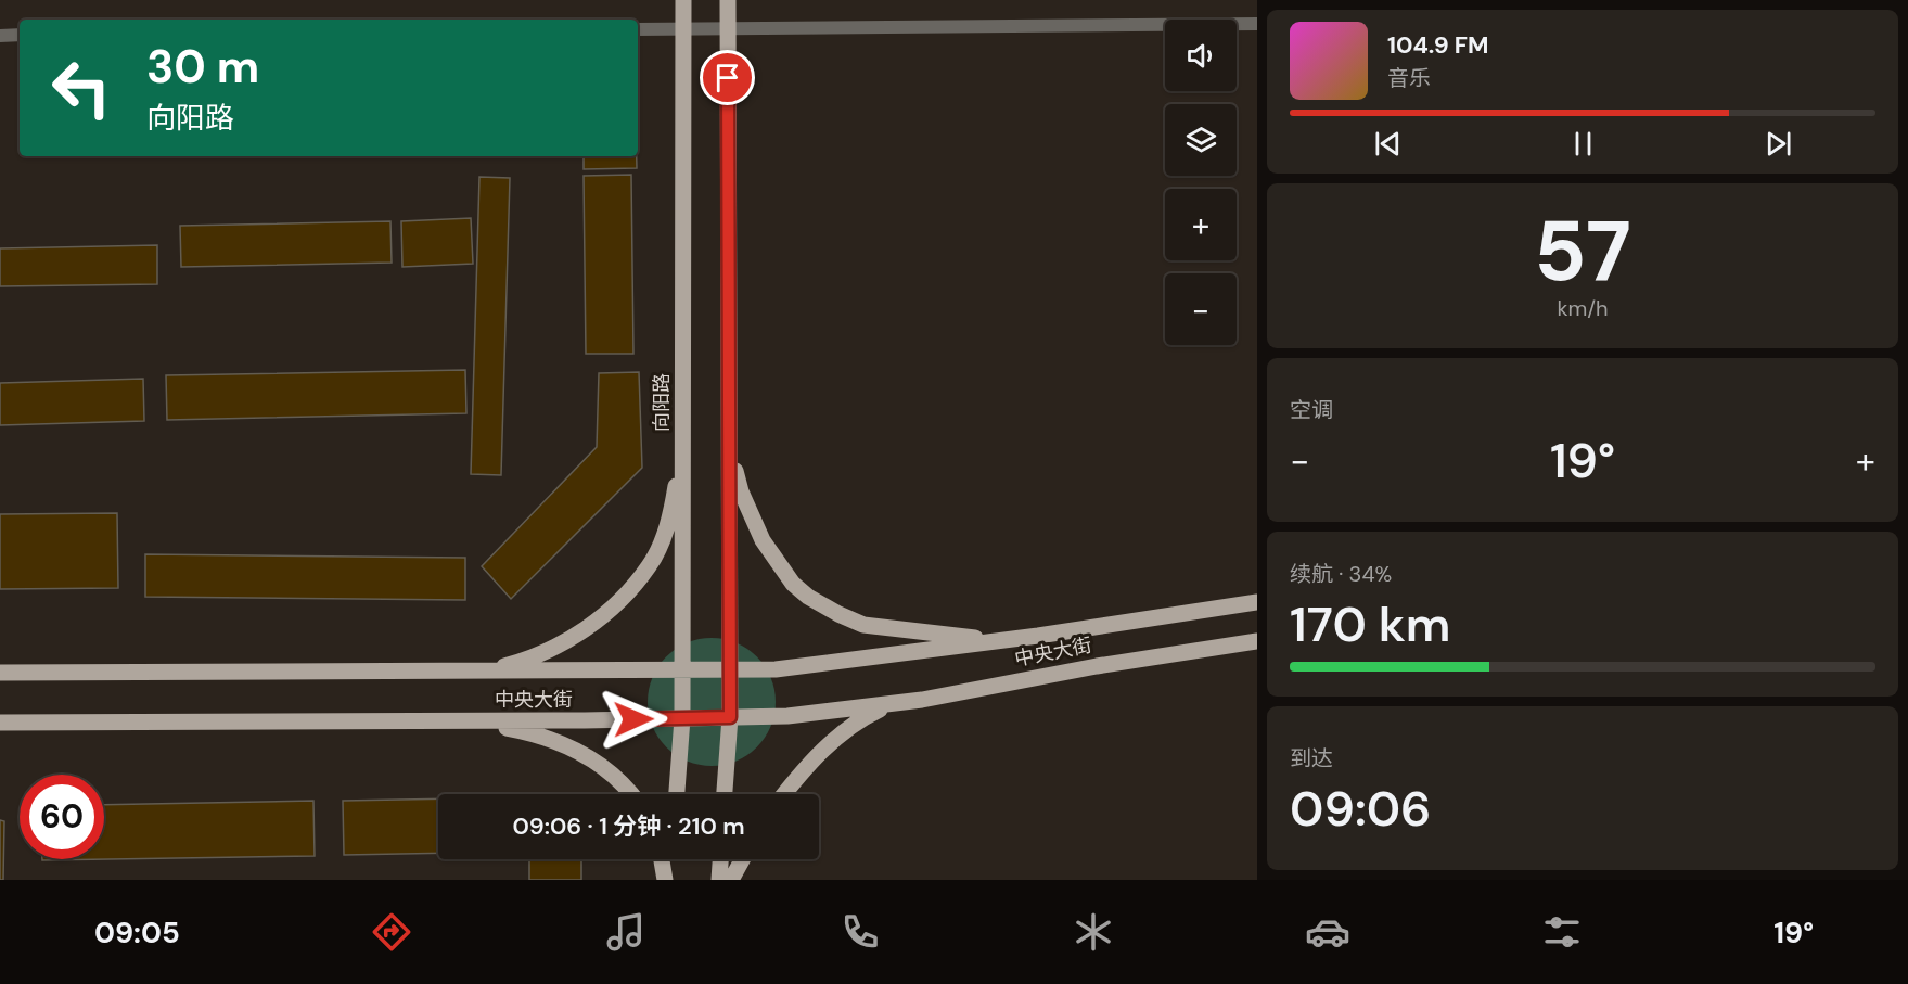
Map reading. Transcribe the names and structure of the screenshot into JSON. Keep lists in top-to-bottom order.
{
  "streets": {
    "main road": ["向阳路", "中央大街"]
  },
  "crossings": [
    ["向阳路", "中央大街"]
  ],
  "page": {
    "map_buttons": ["+", "−"],
    "turn": ["30 m", "向阳路"],
    "song": ["104.9 FM", "音乐"],
    "tile": [
      ["57", "km/h"],
      "空调",
      ["续航 · 34%", "170 km"],
      ["到达", "09:06"]
    ],
    "heat": ["−", "19°", "+"],
    "limit": "60",
    "trip": "09:06 · 1 分钟 · 210 m",
    "tabs": ["09:05", "19°"]
  }
}
